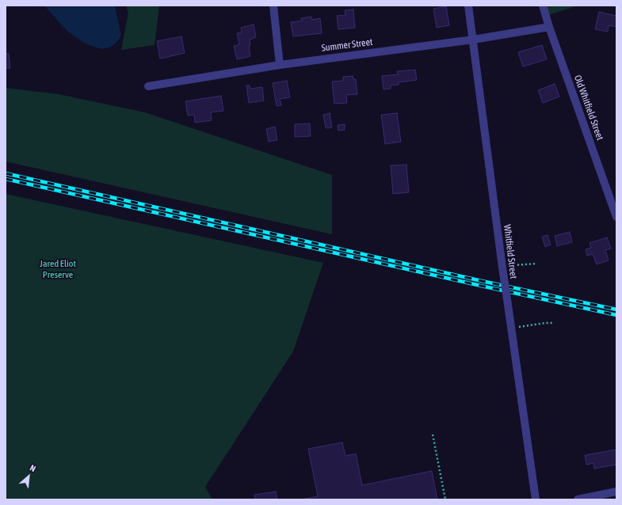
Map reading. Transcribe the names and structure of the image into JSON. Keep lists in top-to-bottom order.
{
  "streets": {
    "street": ["Summer Street", "Old Whitfield Street", "Whitfield Street"]
  },
  "crossings": [
    ["Summer Street", "Old Whitfield Street"],
    ["Summer Street", "Whitfield Street"]
  ],
  "parks": ["Jared Eliot Preserve"],
  "north": "top right"
}
